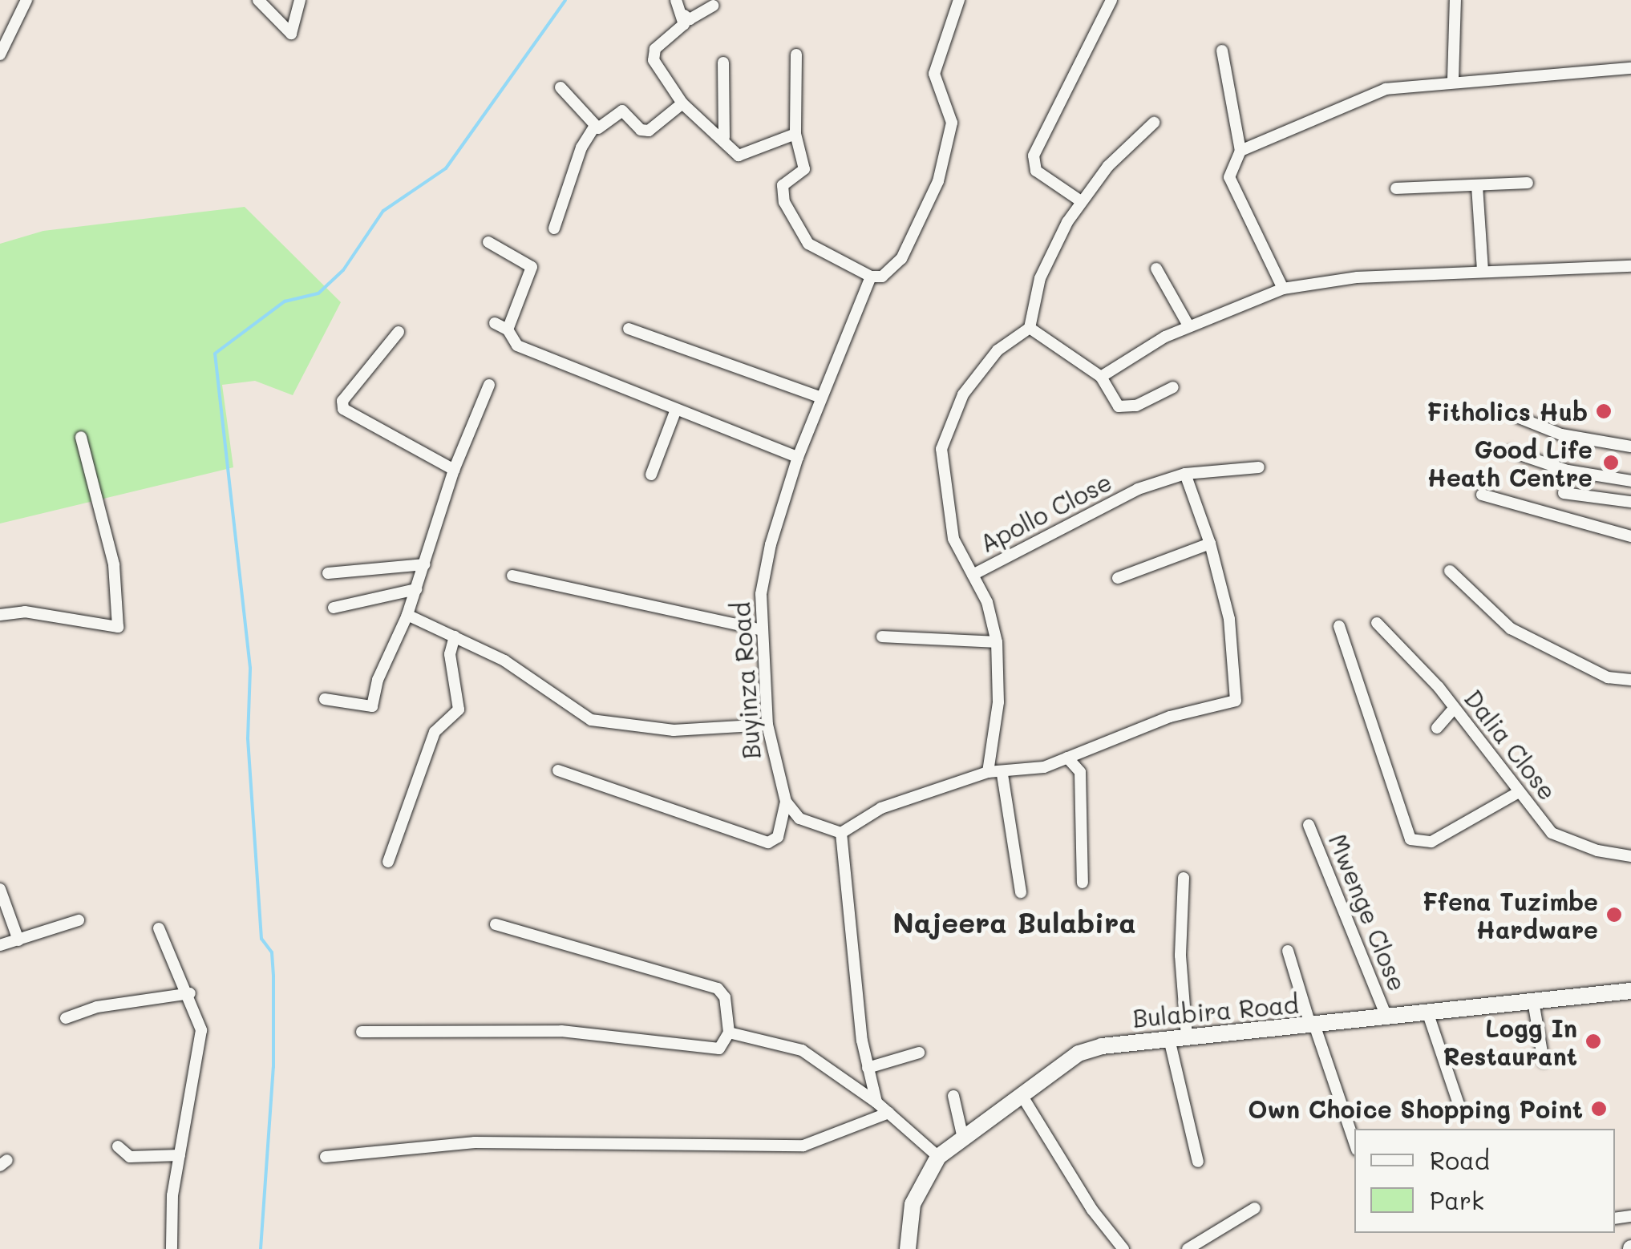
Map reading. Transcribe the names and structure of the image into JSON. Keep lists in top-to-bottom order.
{
  "streets": {
    "street": [
      "Apollo Close",
      "Buyinza Road",
      "Dalia Close",
      "Mwenge Close",
      "Bulabira Road"
    ]
  },
  "crossings": [
    ["Mwenge Close", "Bulabira Road"]
  ],
  "districts": ["Najeera Bulabira"],
  "places": [
    "Fitholics Hub",
    "Good Life Heath Centre",
    "Ffena Tuzimbe Hardware",
    "Logg In Restaurant",
    "Own Choice Shopping Point"
  ],
  "legend": ["Road", "Park"]
}
